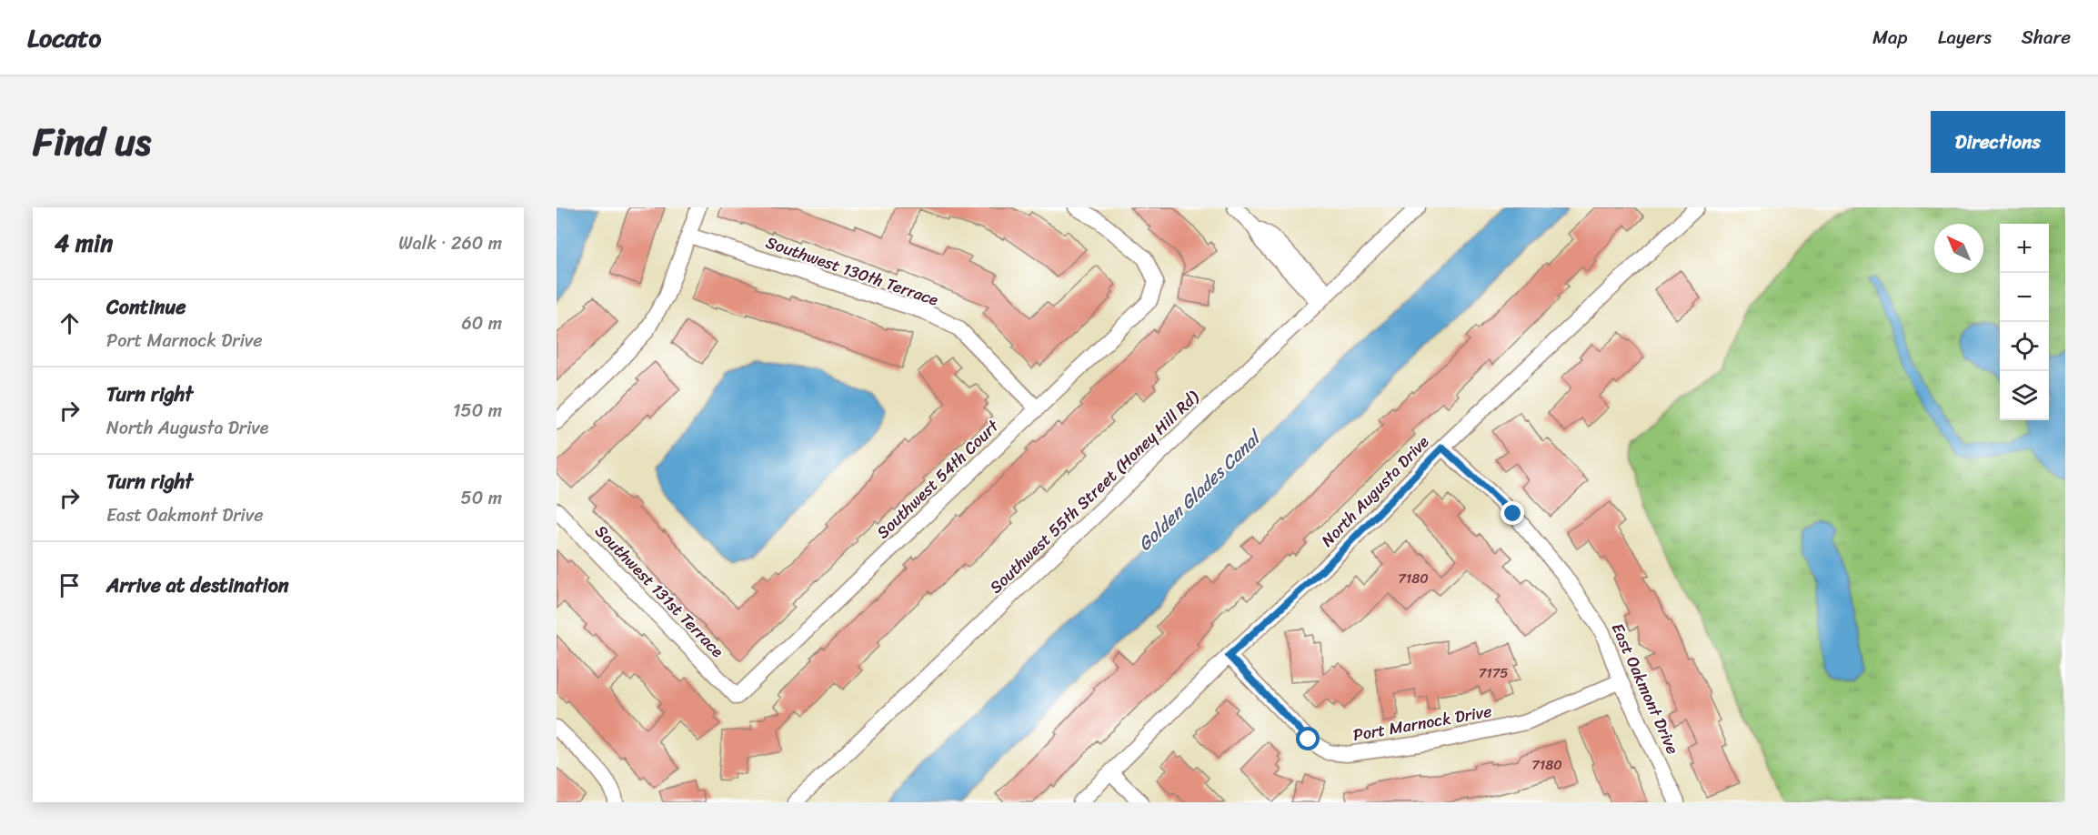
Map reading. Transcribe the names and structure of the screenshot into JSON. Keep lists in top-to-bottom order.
{
  "streets": {
    "street": [
      "Southwest 130th Terrace",
      "Southwest 54th Court",
      "North Augusta Drive",
      "Southwest 55th Street (Honey Hill Rd)",
      "Southwest 131st Terrace",
      "East Oakmont Drive",
      "Port Marnock Drive"
    ]
  },
  "crossings": [
    ["Southwest 130th Terrace", "Southwest 54th Court"],
    ["Southwest 54th Court", "Southwest 131st Terrace"],
    ["North Augusta Drive", "East Oakmont Drive"],
    ["North Augusta Drive", "Port Marnock Drive"],
    ["East Oakmont Drive", "Port Marnock Drive"]
  ],
  "water": ["Golden Glades Canal"],
  "house_numbers": ["7180", "7175", "7180"],
  "north": "top left",
  "page": {
    "header": "Locato",
    "nav": ["Map", "Layers", "Share"],
    "title": "Find us",
    "buttons": "Directions",
    "heading": ["4 min", "Walk · 260 m"],
    "map_buttons": ["+", "−"],
    "list": [
      ["Continue", "Port Marnock Drive", "60 m"],
      ["Turn right", "North Augusta Drive", "150 m"],
      ["Turn right", "East Oakmont Drive", "50 m"],
      "Arrive at destination"
    ]
  }
}
